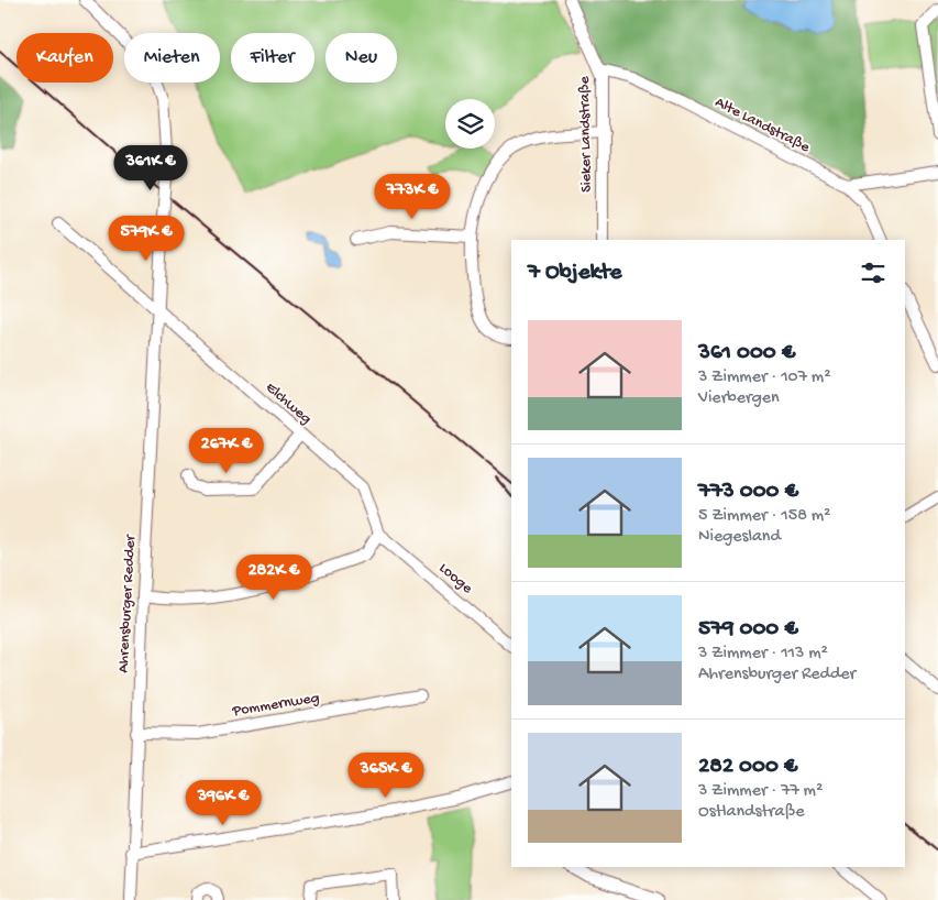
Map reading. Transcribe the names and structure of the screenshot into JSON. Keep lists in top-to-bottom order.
{
  "streets": {
    "street": [
      "Alte Landstraße",
      "Sieker Landstraße",
      "Elchweg",
      "Looge",
      "Ahrensburger Redder",
      "Pommernweg"
    ]
  },
  "crossings": [
    ["Alte Landstraße", "Sieker Landstraße"],
    ["Elchweg", "Looge"],
    ["Elchweg", "Ahrensburger Redder"],
    ["Ahrensburger Redder", "Pommernweg"]
  ],
  "page": {
    "chip": [
      "Kaufen",
      "Mieten",
      "Filter",
      "Neu"
    ],
    "price": [
      "361K €",
      "773K €",
      "579K €",
      "267K €",
      "282K €",
      "365K €",
      "396K €"
    ],
    "heading": "7 Objekte",
    "list": [
      {
        "name": "361 000 €",
        "note": "3 Zimmer · 107 m² · Vierbergen"
      },
      {
        "name": "773 000 €",
        "note": "5 Zimmer · 158 m² · Niegesland"
      },
      {
        "name": "579 000 €",
        "note": "3 Zimmer · 113 m² · Ahrensburger Redder"
      },
      {
        "name": "282 000 €",
        "note": "3 Zimmer · 77 m² · Ostlandstraße"
      }
    ]
  }
}
